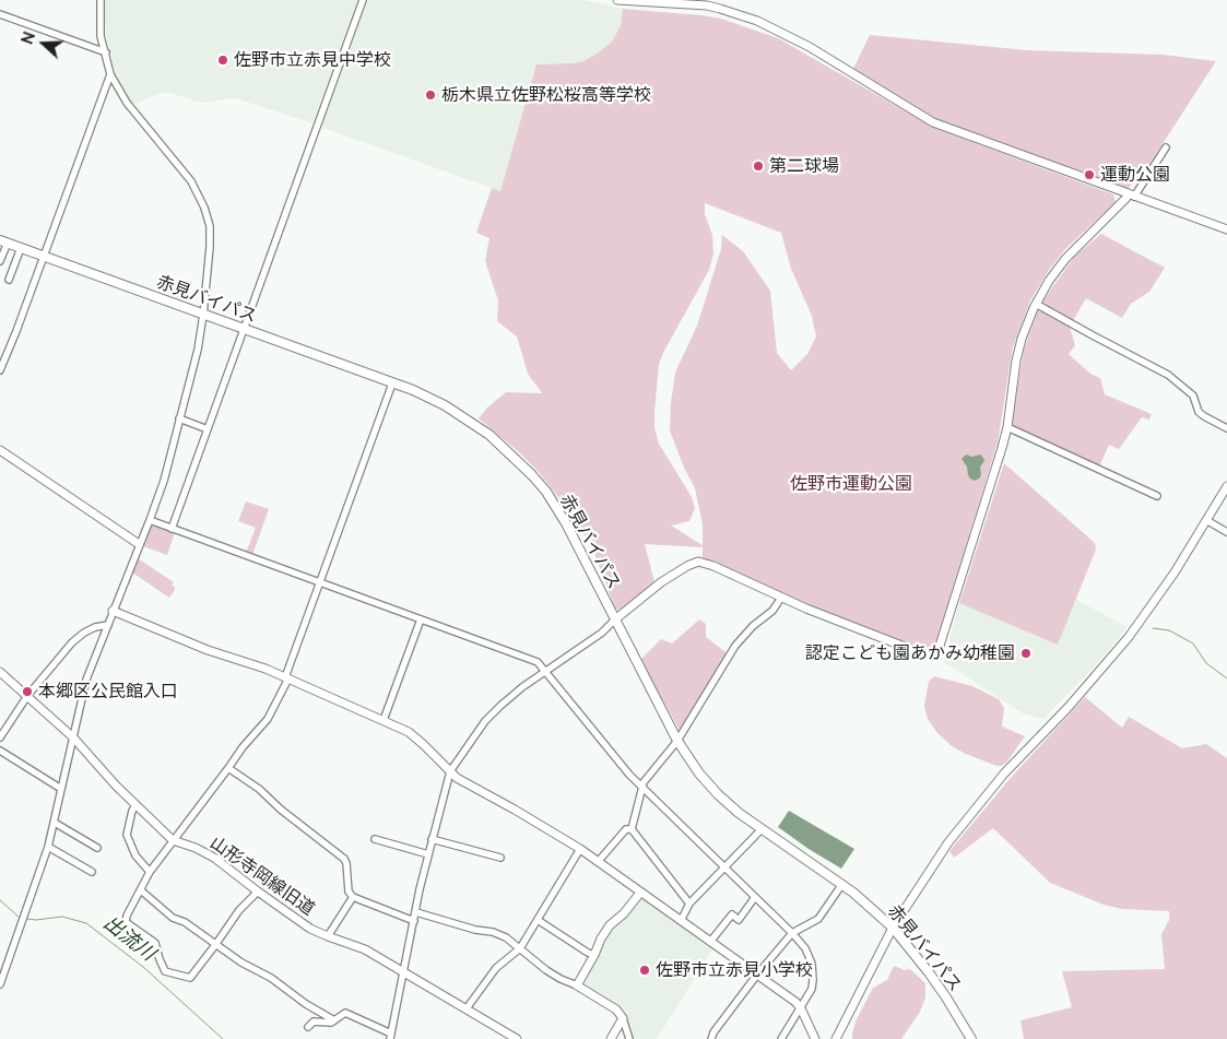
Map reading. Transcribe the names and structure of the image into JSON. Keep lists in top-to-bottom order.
{
  "streets": {
    "main road": ["赤見バイパス"],
    "street": ["山形寺岡線旧道"]
  },
  "water": ["出流川"],
  "parks": ["佐野市運動公園"],
  "places": [
    "佐野市立赤見中学校",
    "栃木県立佐野松桜高等学校",
    "第二球場",
    "運動公園",
    "認定こども園あかみ幼稚園",
    "本郷区公民館入口",
    "佐野市立赤見小学校"
  ],
  "north": "left"
}
